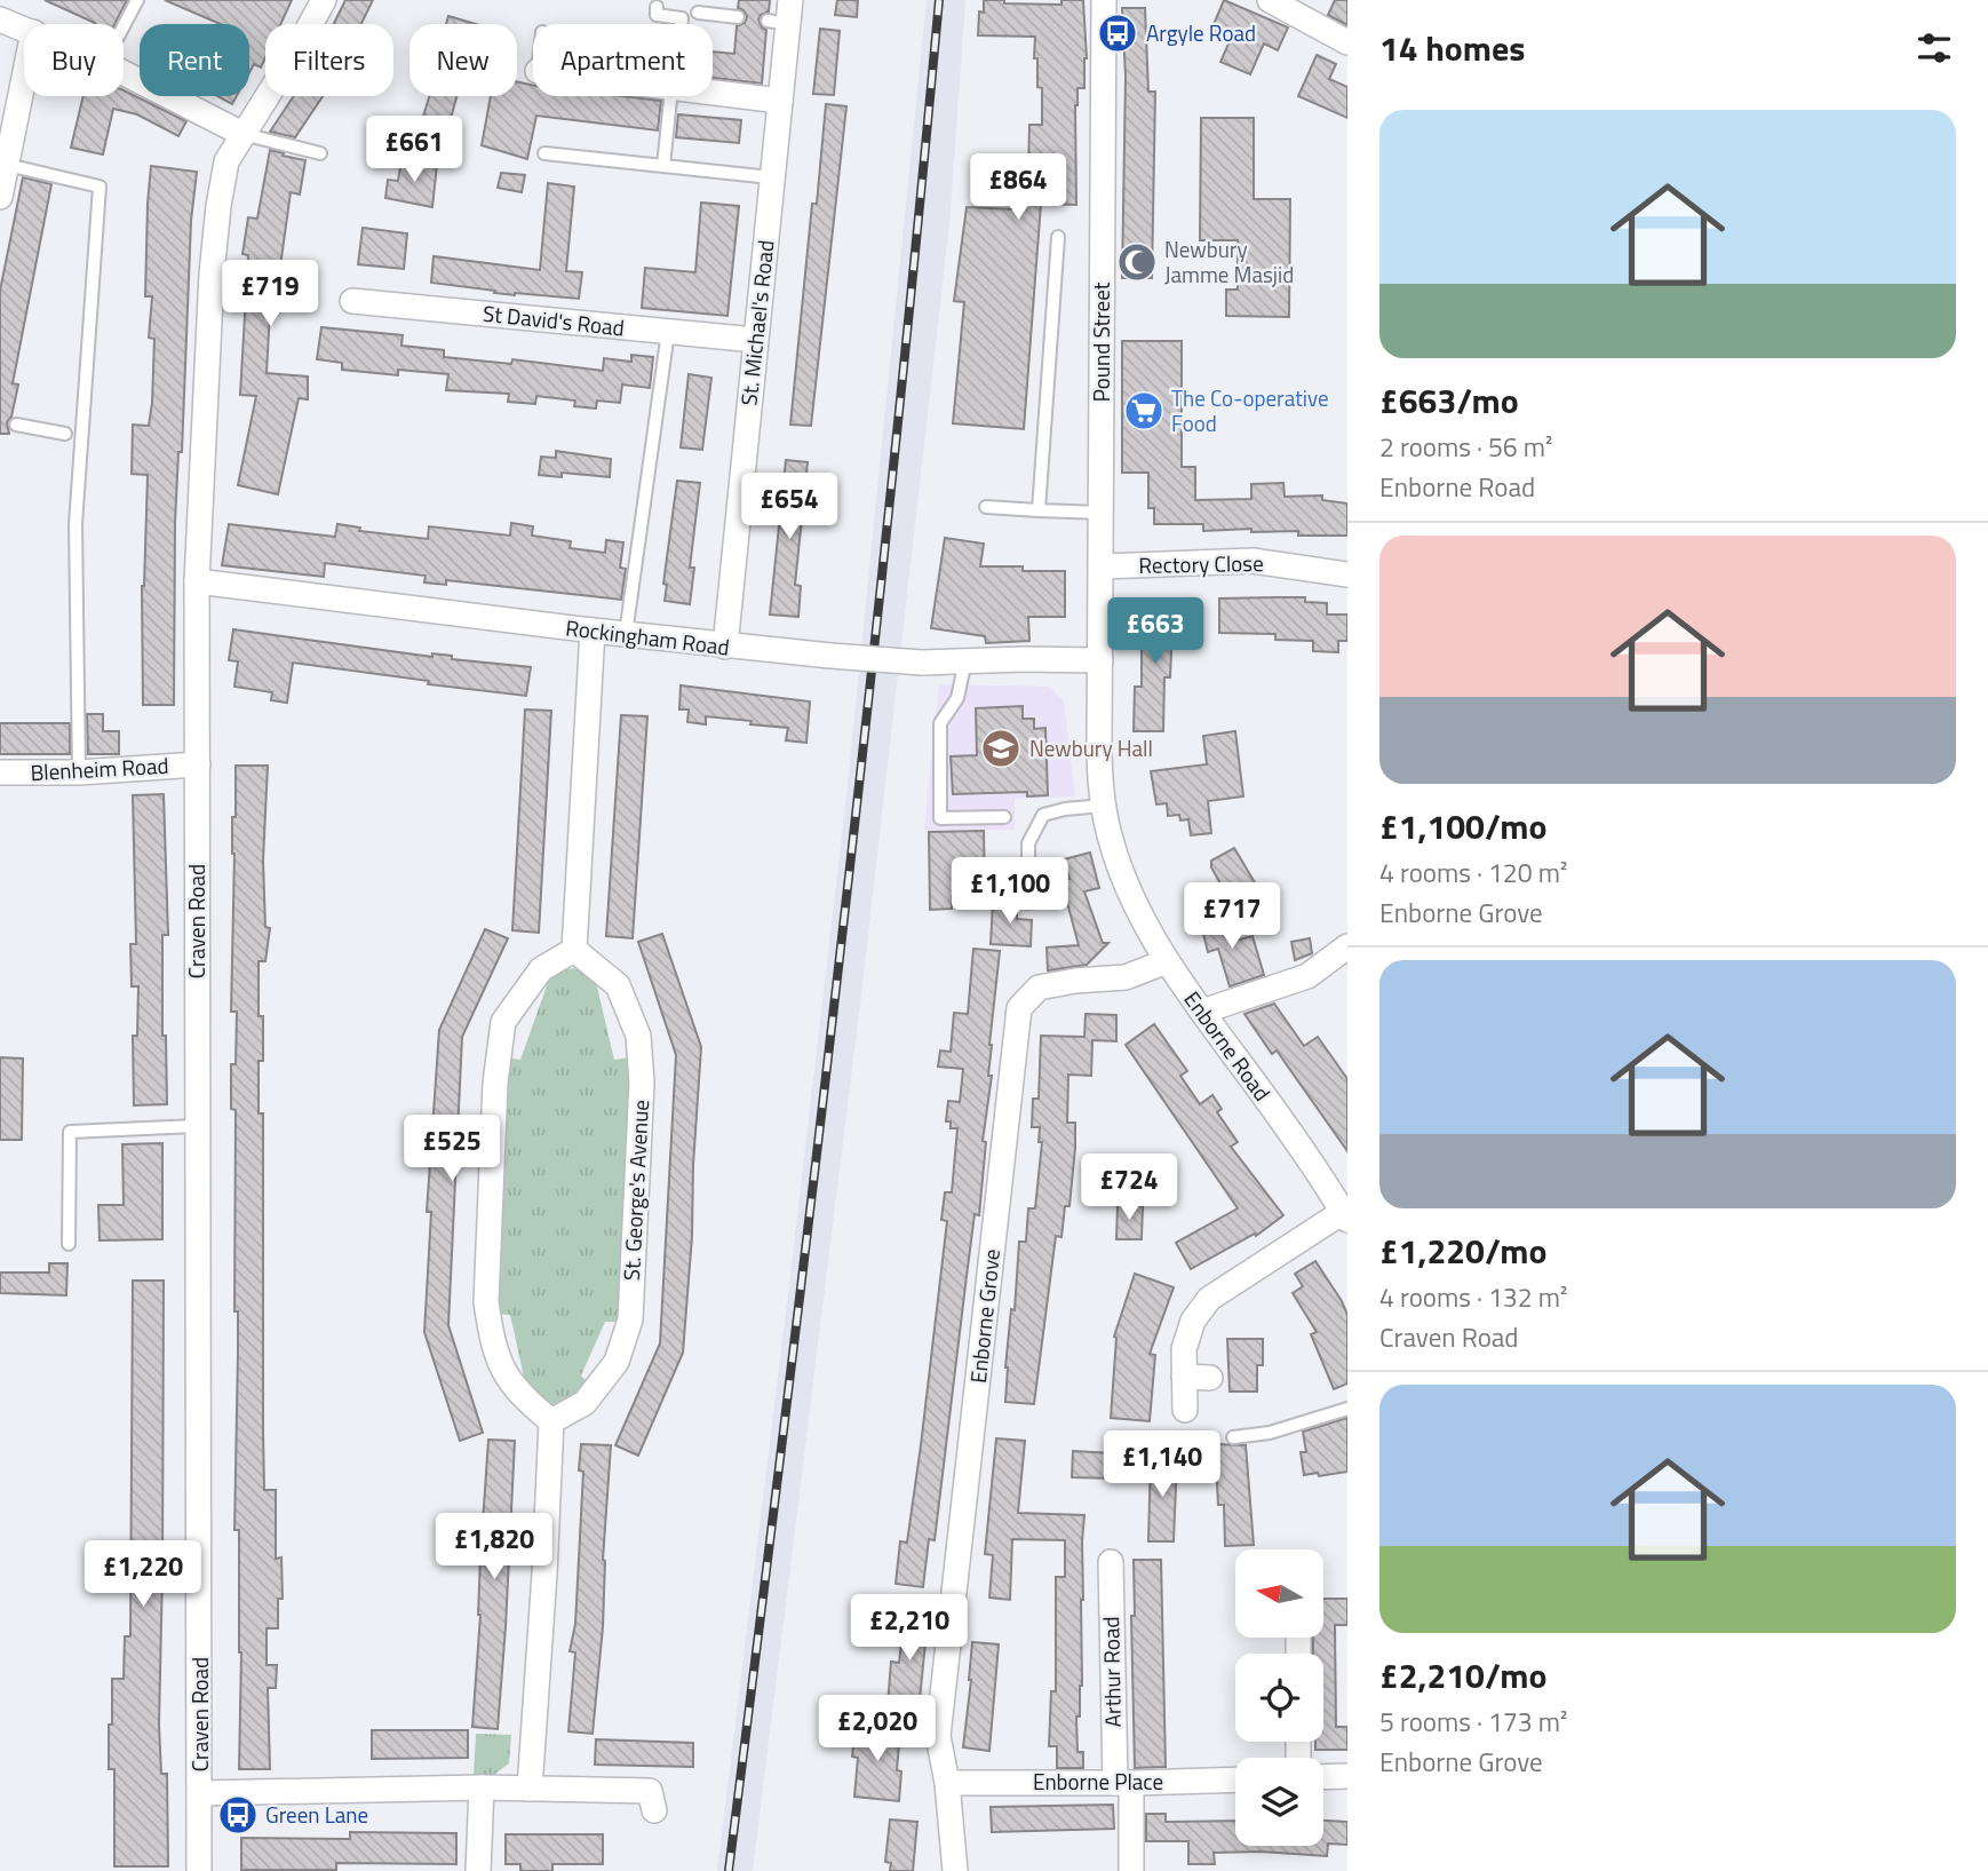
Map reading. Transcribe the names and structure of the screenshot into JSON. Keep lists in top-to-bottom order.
{
  "streets": {
    "street": [
      "St David's Road",
      "St. Michael's Road",
      "Pound Street",
      "Rectory Close",
      "Rockingham Road",
      "Blenheim Road",
      "Craven Road",
      "Enborne Road",
      "St. George's Avenue",
      "Enborne Grove",
      "Arthur Road",
      "Enborne Place"
    ]
  },
  "crossings": [
    ["St David's Road", "St. Michael's Road"],
    ["St. Michael's Road", "Rockingham Road"],
    ["Pound Street", "Enborne Road"],
    ["Rectory Close", "Enborne Road"],
    ["Rockingham Road", "Craven Road"],
    ["Rockingham Road", "Enborne Road"],
    ["Blenheim Road", "Craven Road"],
    ["Enborne Road", "Enborne Grove"],
    ["Enborne Grove", "Enborne Place"],
    ["Arthur Road", "Enborne Place"]
  ],
  "places": {
    "bus stop": ["Argyle Road", "Green Lane"],
    "mosque": ["Newbury Jamme Masjid"],
    "supermarket": ["The Co-operative Food"],
    "school or university": ["Newbury Hall"]
  },
  "north": "left",
  "page": {
    "heading": "14 homes",
    "chip": [
      "Buy",
      "Rent",
      "Filters",
      "New",
      "Apartment"
    ],
    "list": [
      {
        "name": "£663/mo",
        "note": "2 rooms · 56 m² · Enborne Road"
      },
      {
        "name": "£1,100/mo",
        "note": "4 rooms · 120 m² · Enborne Grove"
      },
      {
        "name": "£1,220/mo",
        "note": "4 rooms · 132 m² · Craven Road"
      },
      {
        "name": "£2,210/mo",
        "note": "5 rooms · 173 m² · Enborne Grove"
      }
    ],
    "price": [
      "£661",
      "£864",
      "£719",
      "£654",
      "£663",
      "£1,100",
      "£717",
      "£525",
      "£724",
      "£1,140",
      "£1,820",
      "£1,220",
      "£2,210",
      "£2,020"
    ]
  }
}
